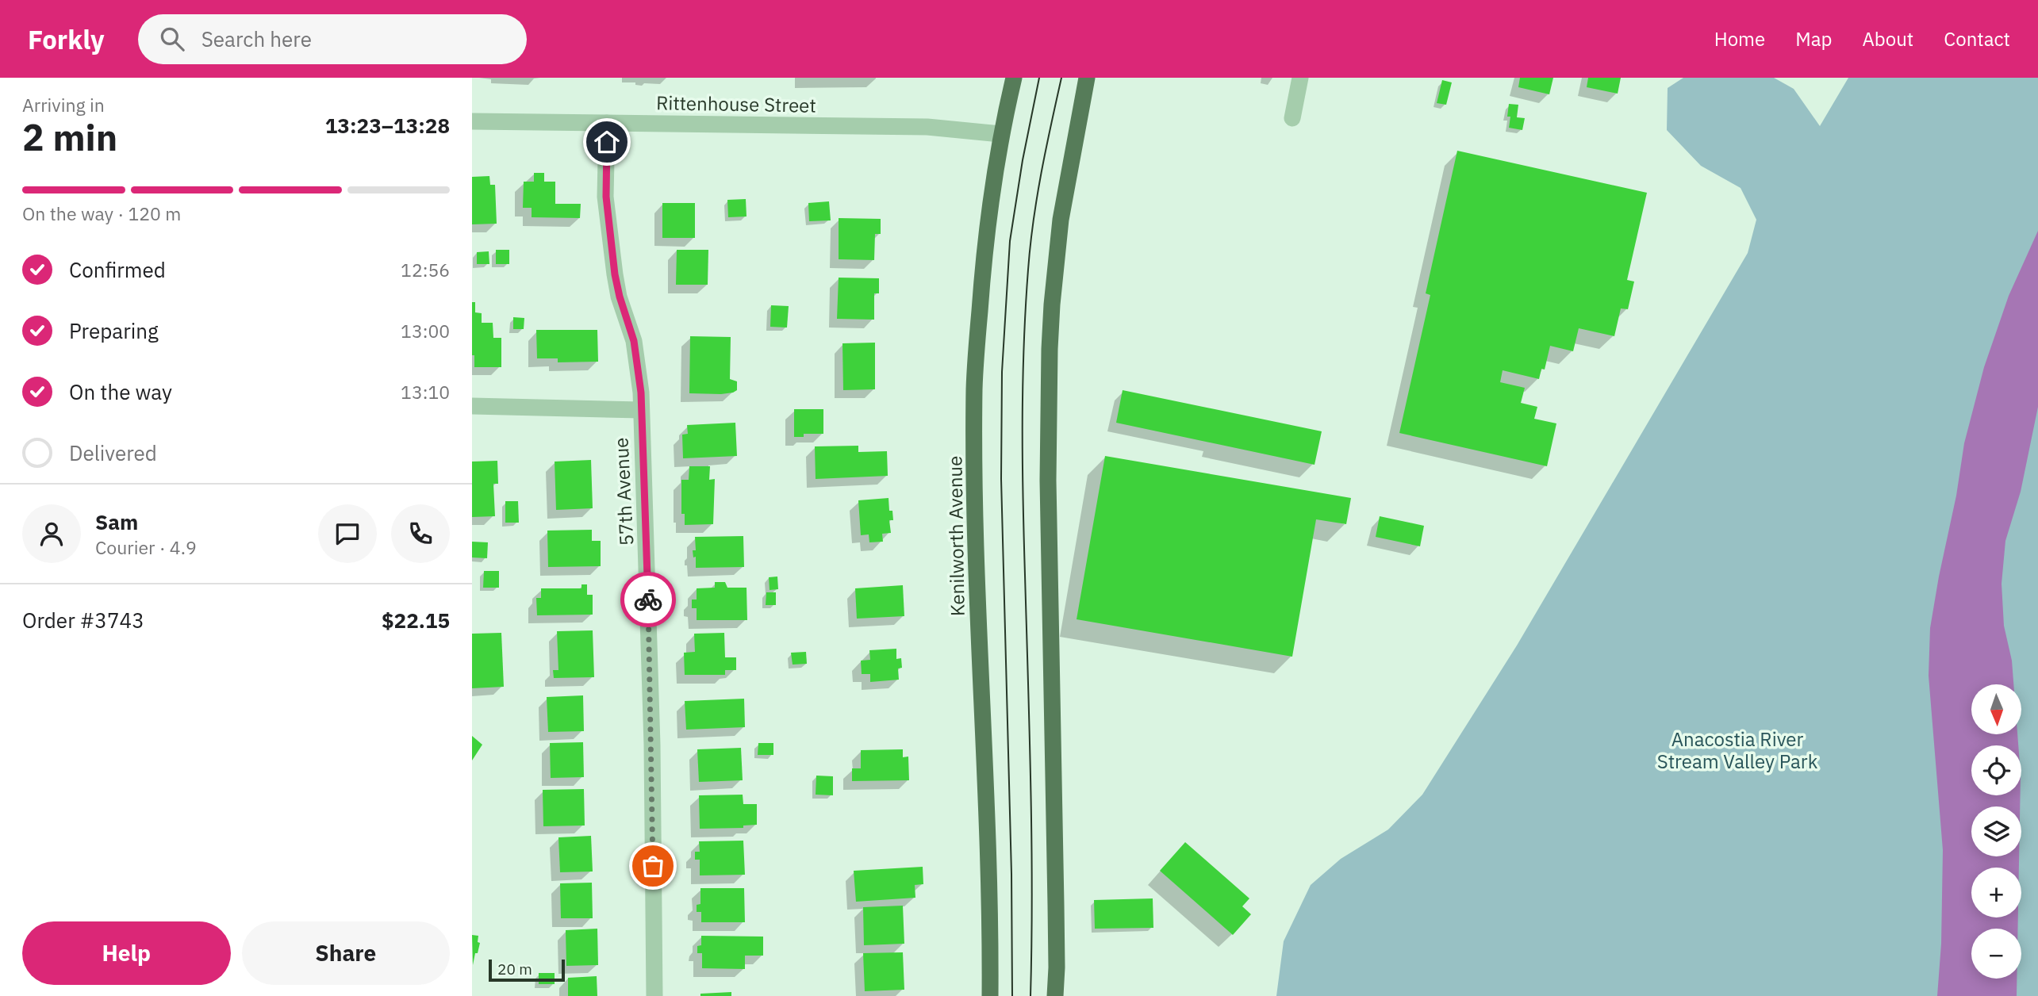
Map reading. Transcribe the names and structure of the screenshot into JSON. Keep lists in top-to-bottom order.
{
  "streets": {
    "main road": ["Kenilworth Avenue"],
    "street": ["Rittenhouse Street", "57th Avenue"]
  },
  "crossings": [
    ["Rittenhouse Street", "57th Avenue"],
    ["Rittenhouse Street", "Kenilworth Avenue"]
  ],
  "parks": ["Anacostia River Stream Valley Park"],
  "scale_bar": "20 m",
  "north": "bottom",
  "page": {
    "header": "Forkly",
    "search": "Search here",
    "nav": [
      "Home",
      "Map",
      "About",
      "Contact"
    ],
    "heading": ["2 min", "Arriving in", "13:23–13:28"],
    "panel": [
      "Sam",
      "Courier · 4.9",
      "Order #3743",
      "$22.15"
    ],
    "bar": "On the way · 120 m",
    "list": [
      ["Confirmed", "12:56"],
      ["Preparing", "13:00"],
      ["On the way", "13:10"],
      "Delivered"
    ],
    "map_buttons": ["+", "−"],
    "buttons": ["Help", "Share"],
    "scale": "20 m"
  }
}
